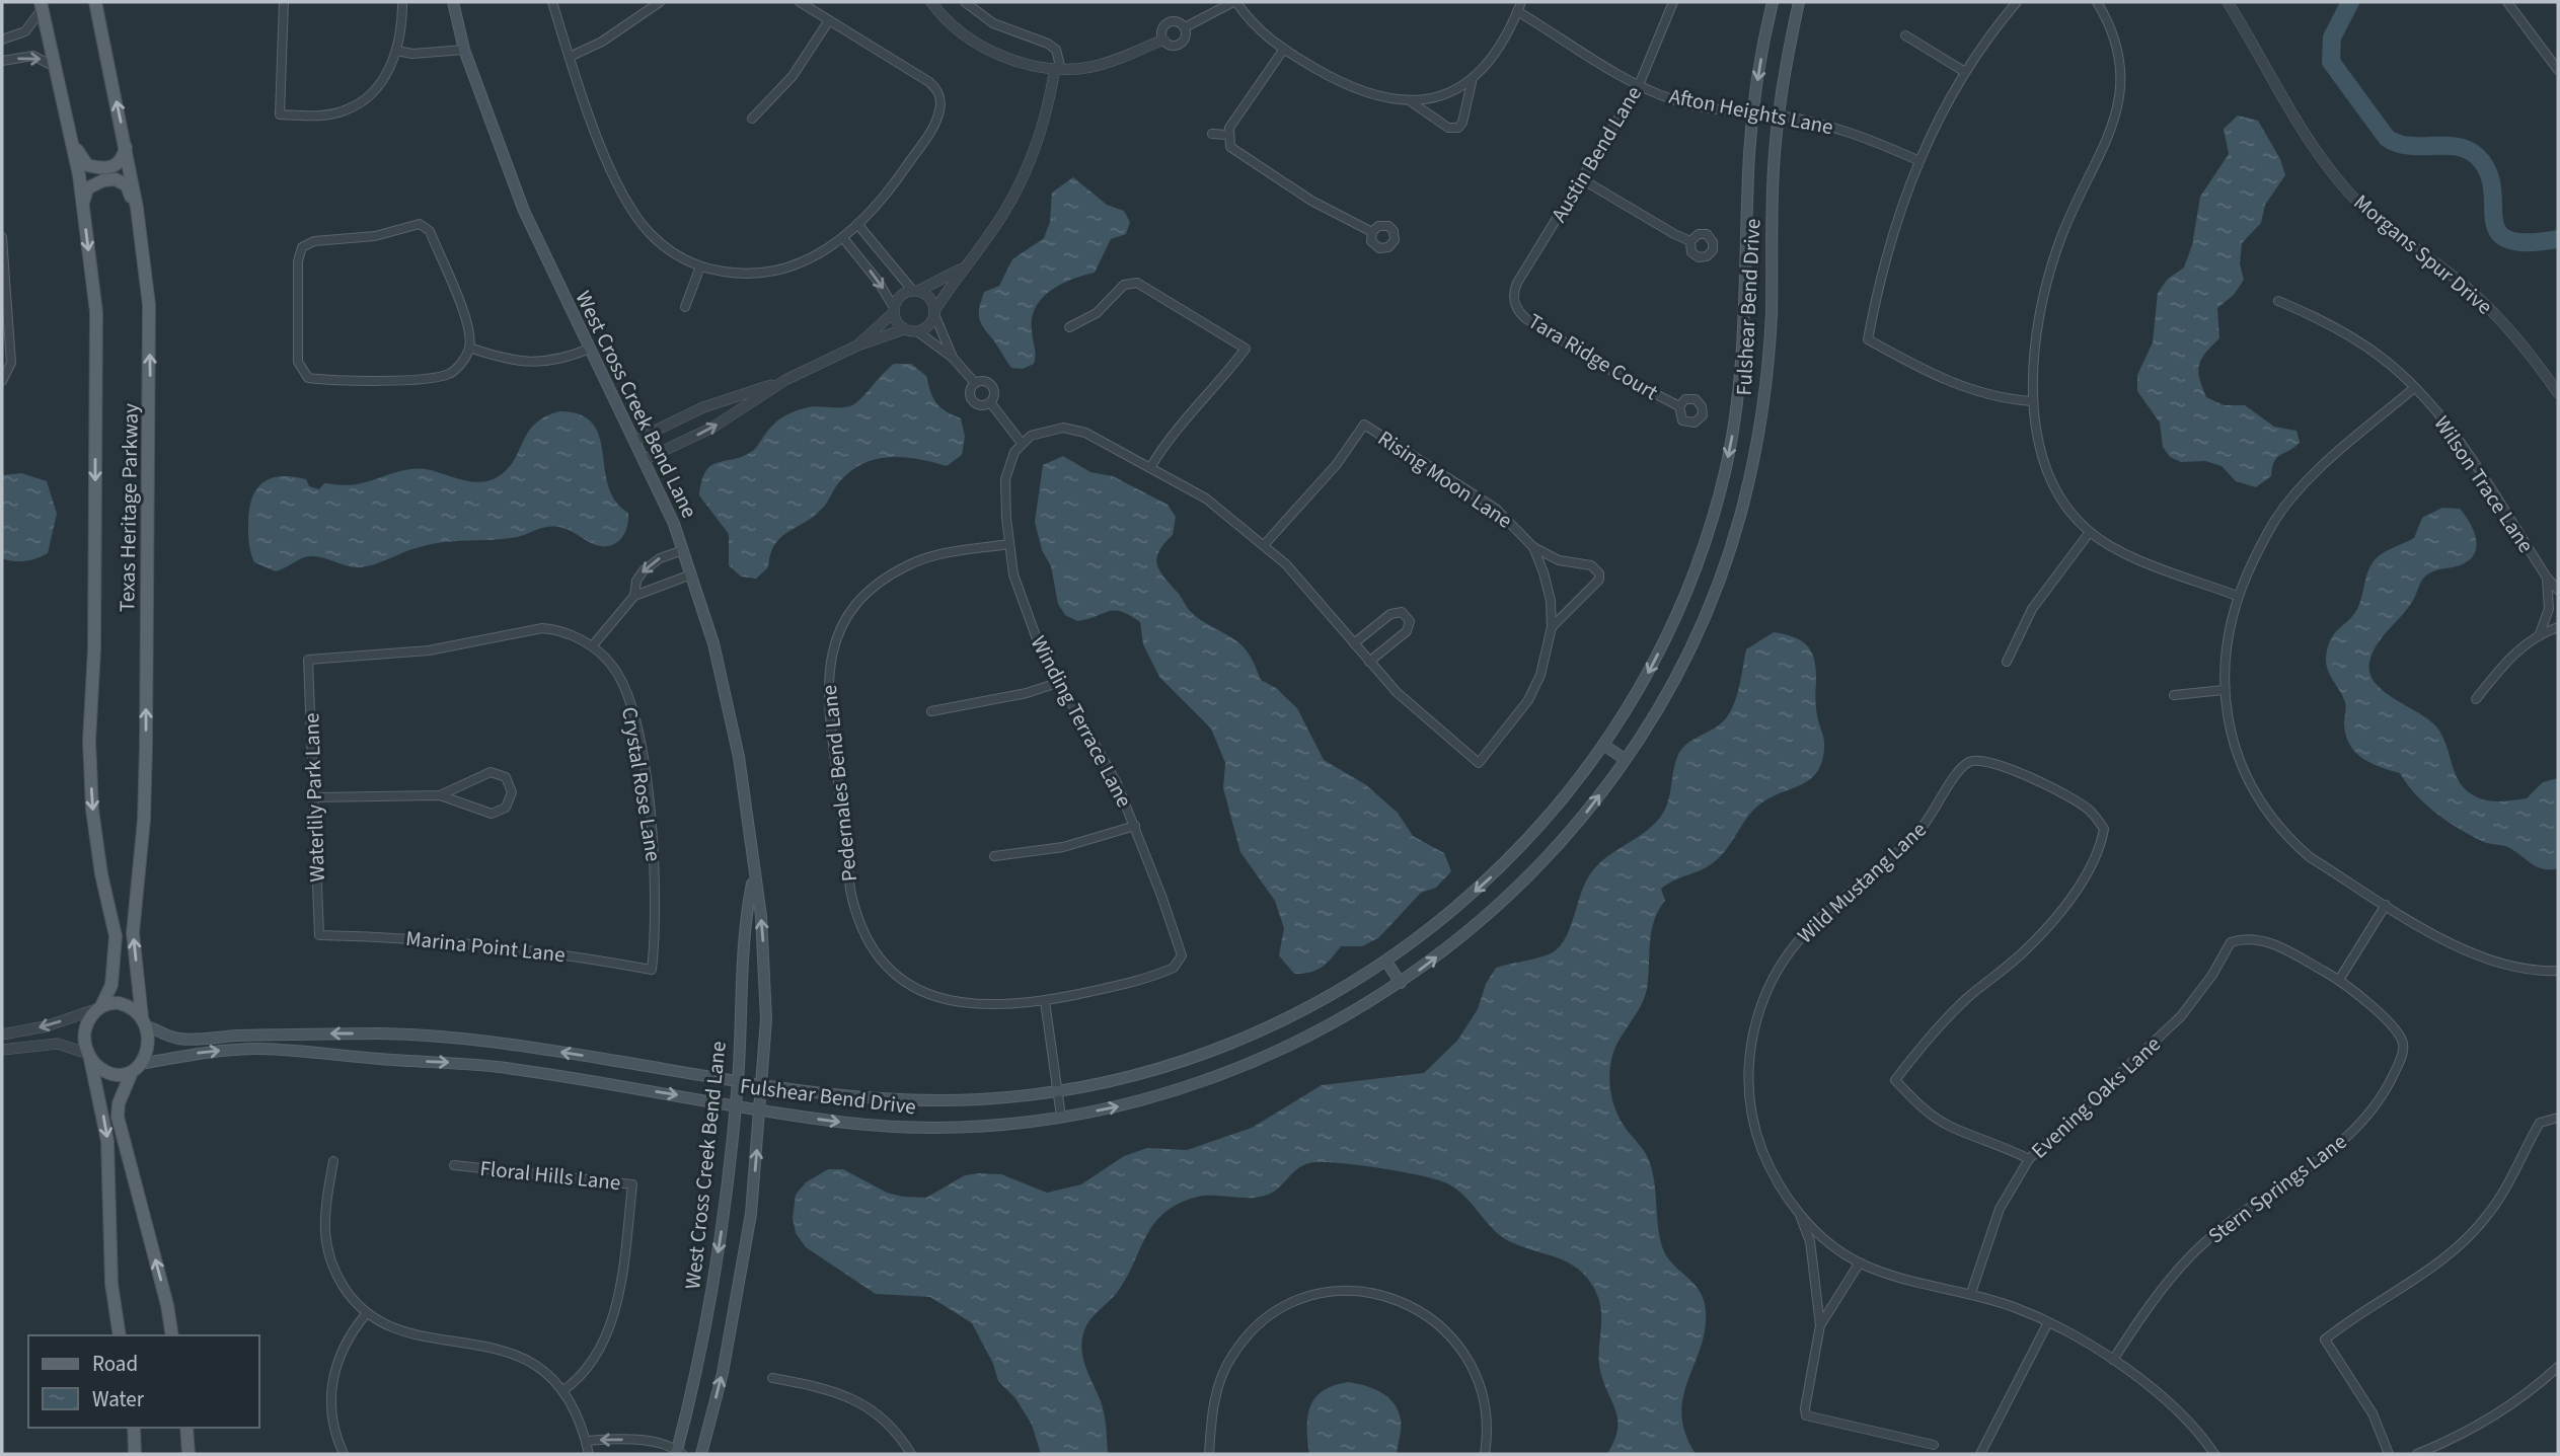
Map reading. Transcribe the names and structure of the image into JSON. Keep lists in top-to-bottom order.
{
  "streets": {
    "main road": ["Fulshear Bend Drive", "West Cross Creek Bend Lane", "Texas Heritage Parkway"],
    "street": [
      "Afton Heights Lane",
      "Austin Bend Lane",
      "Morgans Spur Drive",
      "Tara Ridge Court",
      "Rising Moon Lane",
      "Wilson Trace Lane",
      "Winding Terrace Lane",
      "Pedernales Bend Lane",
      "Crystal Rose Lane",
      "Waterlily Park Lane",
      "Wild Mustang Lane",
      "Marina Point Lane",
      "Evening Oaks Lane",
      "Floral Hills Lane",
      "Stern Springs Lane"
    ]
  },
  "crossings": [
    ["Afton Heights Lane", "Austin Bend Lane"],
    ["Afton Heights Lane", "Fulshear Bend Drive"],
    ["Austin Bend Lane", "Tara Ridge Court"],
    ["Fulshear Bend Drive", "West Cross Creek Bend Lane"],
    ["Fulshear Bend Drive", "Texas Heritage Parkway"],
    ["Winding Terrace Lane", "Pedernales Bend Lane"],
    ["Crystal Rose Lane", "Waterlily Park Lane"],
    ["Crystal Rose Lane", "Marina Point Lane"],
    ["Waterlily Park Lane", "Marina Point Lane"],
    ["Wild Mustang Lane", "Evening Oaks Lane"],
    ["Wild Mustang Lane", "Stern Springs Lane"],
    ["Evening Oaks Lane", "Stern Springs Lane"]
  ],
  "legend": ["Road", "Water"]
}
